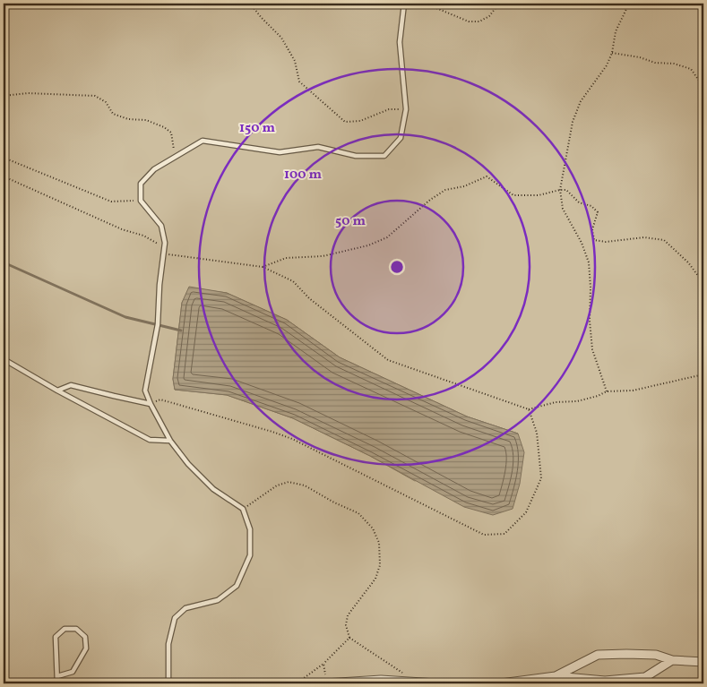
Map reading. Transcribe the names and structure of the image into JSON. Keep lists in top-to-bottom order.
{
  "rings": ["150 m", "100 m", "50 m"]
}
